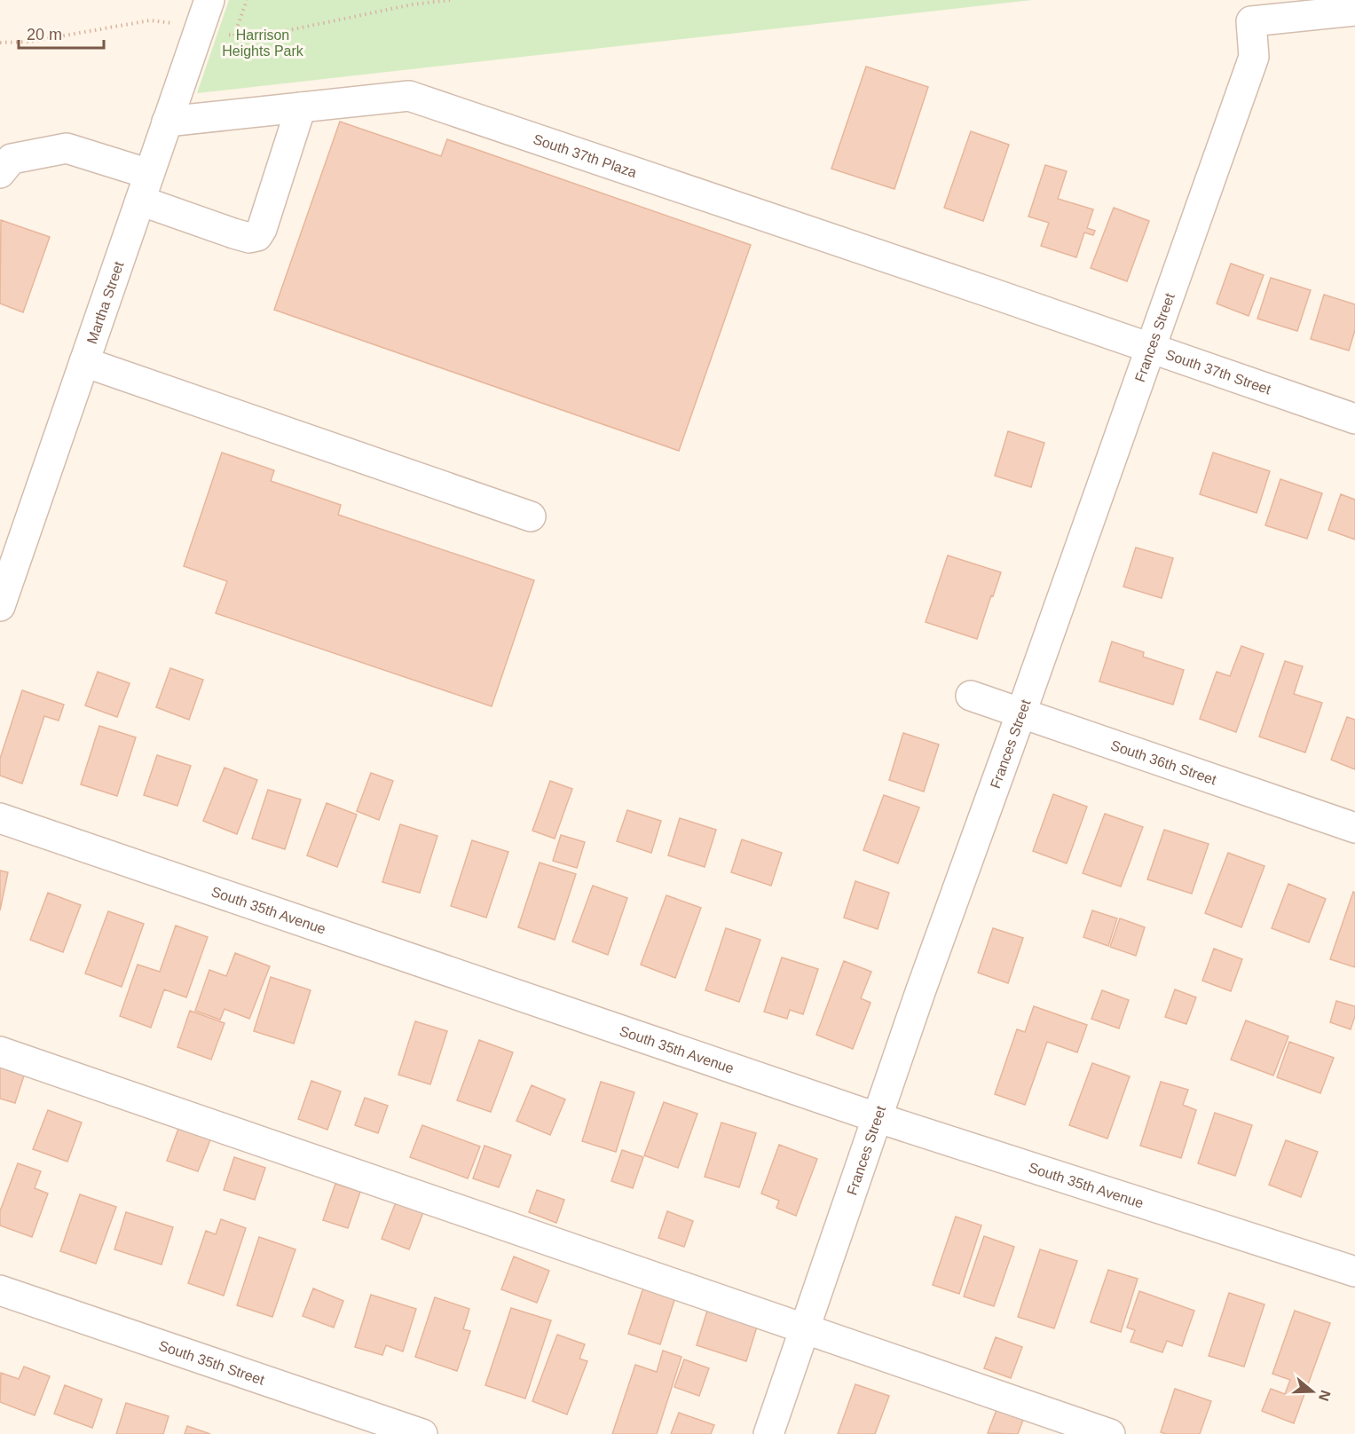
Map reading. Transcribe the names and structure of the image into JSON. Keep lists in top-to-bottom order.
{
  "streets": {
    "street": [
      "South 37th Plaza",
      "Martha Street",
      "Frances Street",
      "South 37th Street",
      "South 36th Street",
      "South 35th Avenue",
      "South 35th Street"
    ]
  },
  "crossings": [
    ["South 37th Plaza", "Martha Street"],
    ["South 37th Plaza", "South 37th Street"],
    ["Frances Street", "South 37th Street"],
    ["Frances Street", "South 36th Street"],
    ["Frances Street", "South 35th Avenue"]
  ],
  "parks": ["Harrison Heights Park"],
  "scale_bar": "20 m",
  "north": "right"
}
